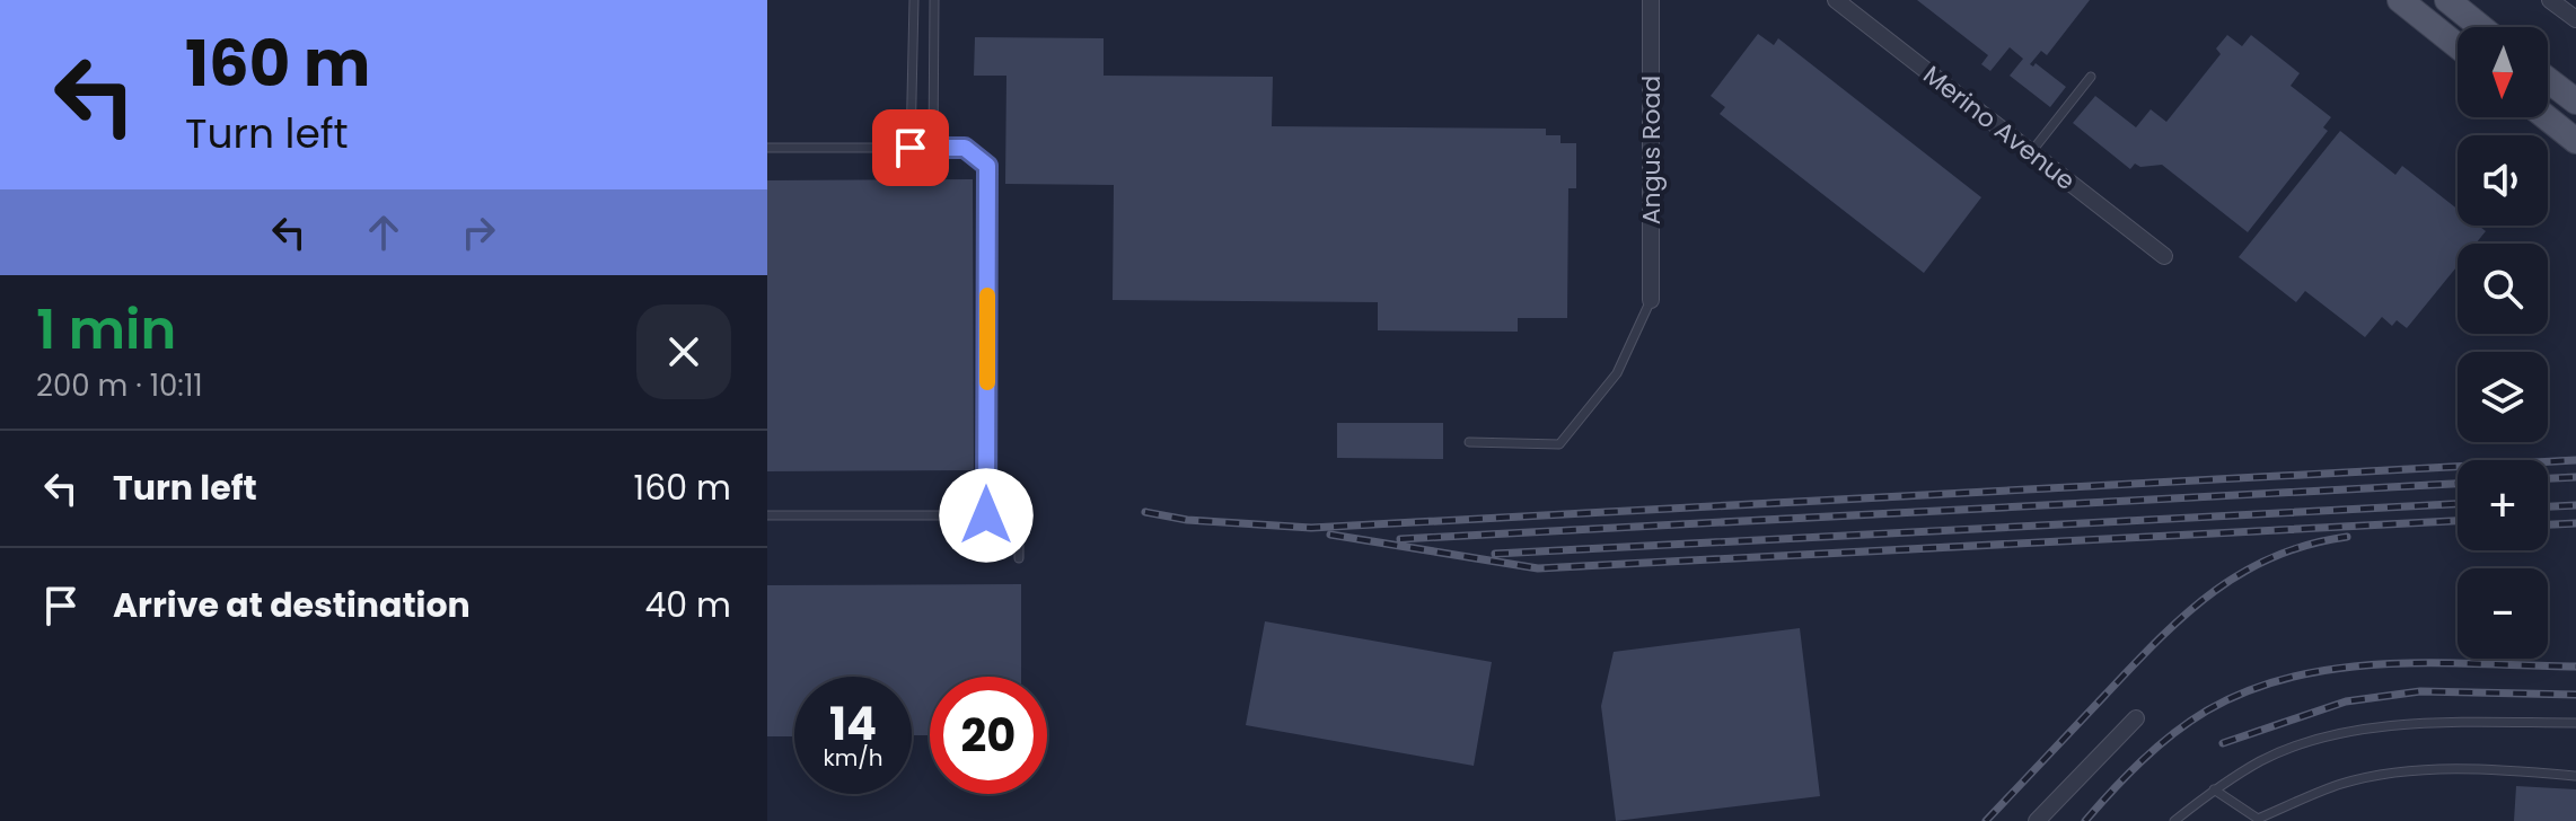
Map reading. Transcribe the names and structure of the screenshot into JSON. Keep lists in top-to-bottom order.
{
  "streets": {
    "street": ["Merino Avenue", "Angus Road"]
  },
  "north": "bottom",
  "page": {
    "turn": ["160 m", "Turn left"],
    "map_buttons": ["+", "−"],
    "heading": ["1 min", "200 m · 10:11"],
    "list": [
      {
        "name": "Turn left",
        "value": "160 m"
      },
      {
        "name": "Arrive at destination",
        "value": "40 m"
      }
    ],
    "speed": "14 km/h",
    "limit": "20"
  }
}
